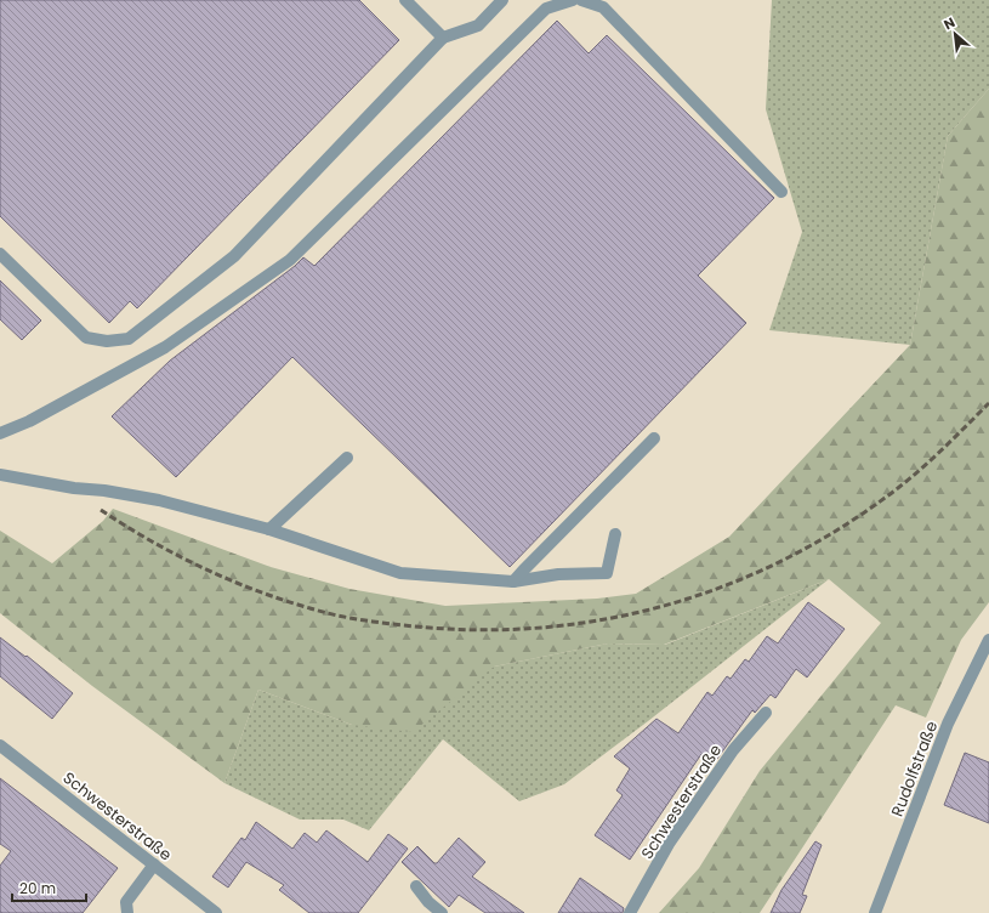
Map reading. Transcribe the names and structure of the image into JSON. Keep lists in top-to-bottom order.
{
  "streets": {
    "street": ["Rudolfstraße", "Schwesterstraße"]
  },
  "scale_bar": "20 m",
  "north": "top left"
}
